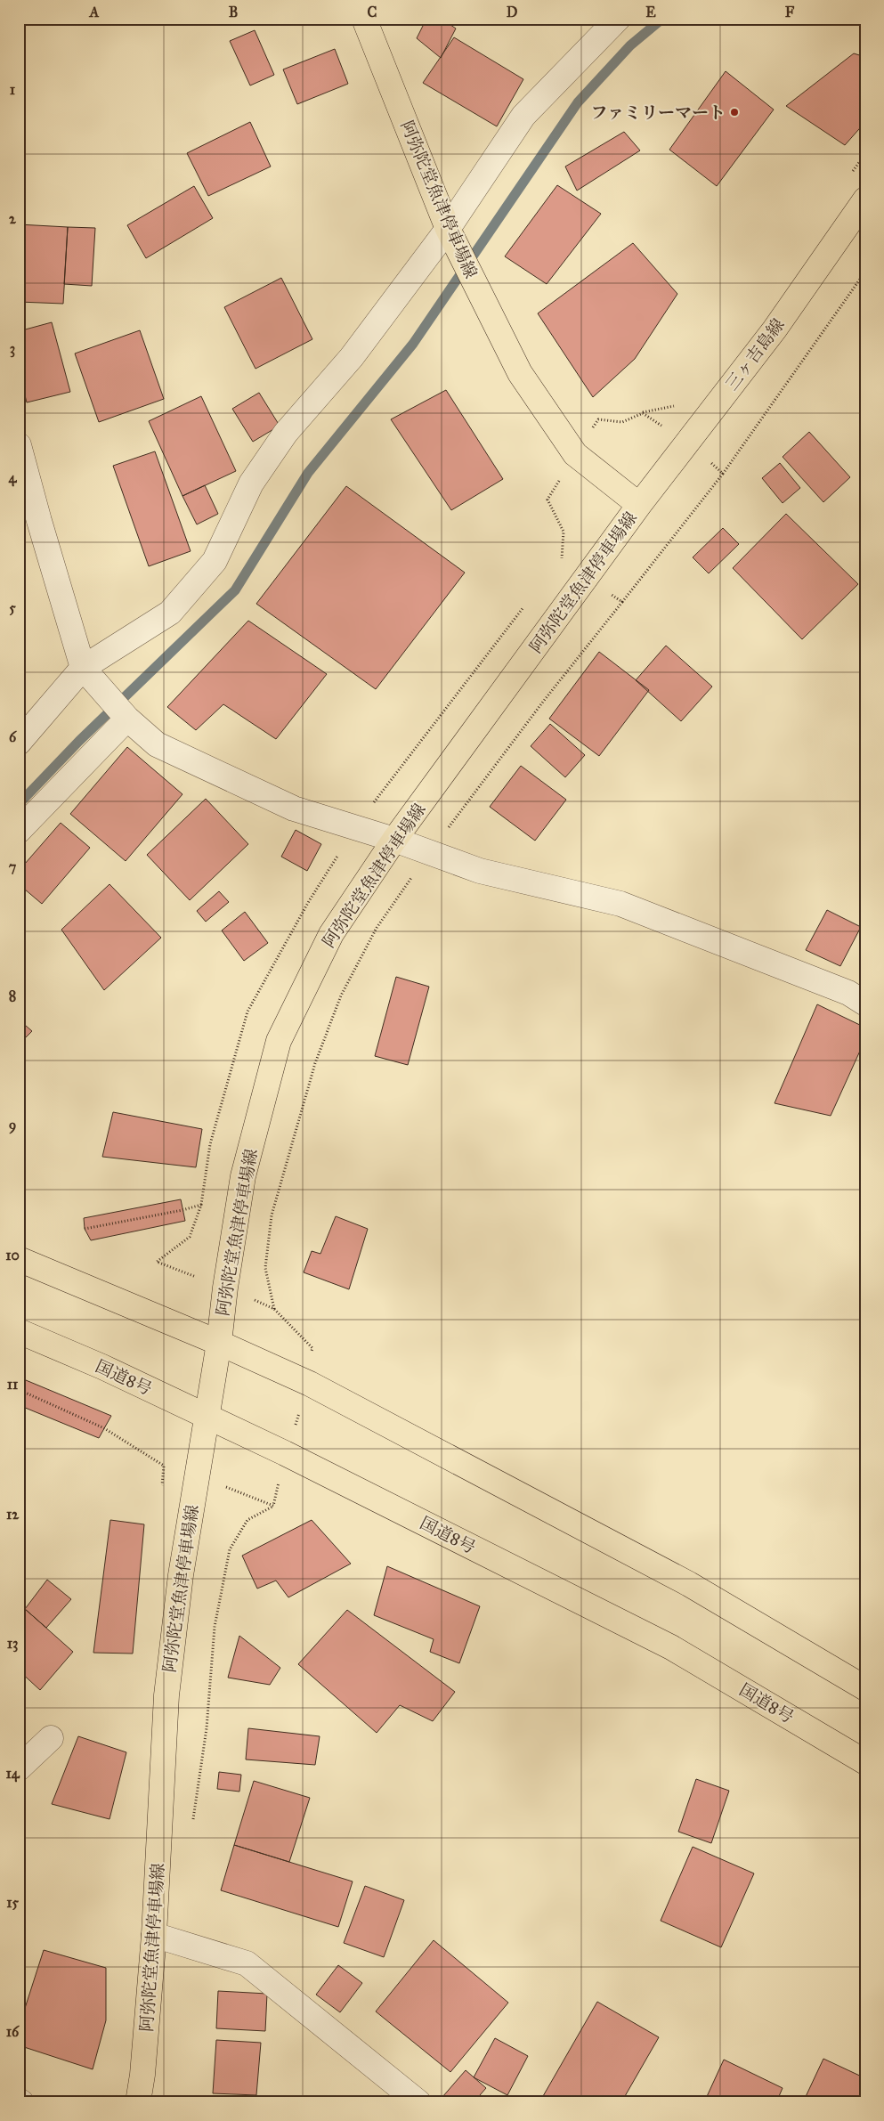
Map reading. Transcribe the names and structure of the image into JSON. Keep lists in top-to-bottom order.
{
  "streets": {
    "main road": ["阿弥陀堂魚津停車場線", "三ヶ吉島線", "国道8号"]
  },
  "crossings": [
    ["阿弥陀堂魚津停車場線", "三ヶ吉島線"],
    ["阿弥陀堂魚津停車場線", "国道8号"]
  ],
  "places": ["ファミリーマート"],
  "grid": {
    "columns": [
      "A",
      "B",
      "C",
      "D",
      "E",
      "F"
    ],
    "rows": [
      "1",
      "2",
      "3",
      "4",
      "5",
      "6",
      "7",
      "8",
      "9",
      "10",
      "11",
      "12",
      "13",
      "14",
      "15",
      "16"
    ]
  }
}
